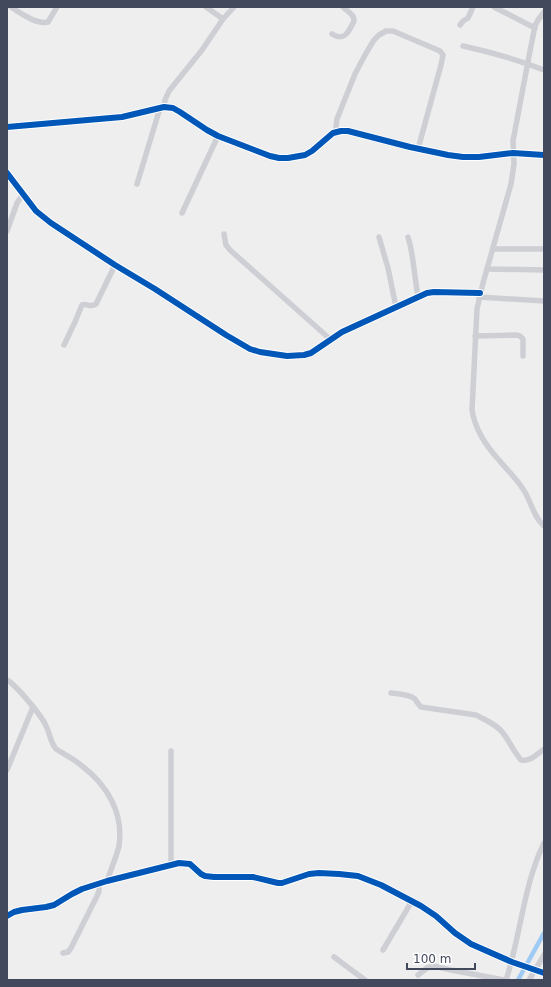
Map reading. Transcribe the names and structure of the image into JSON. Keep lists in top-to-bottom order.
{
  "scale_bar": "100 m"
}
